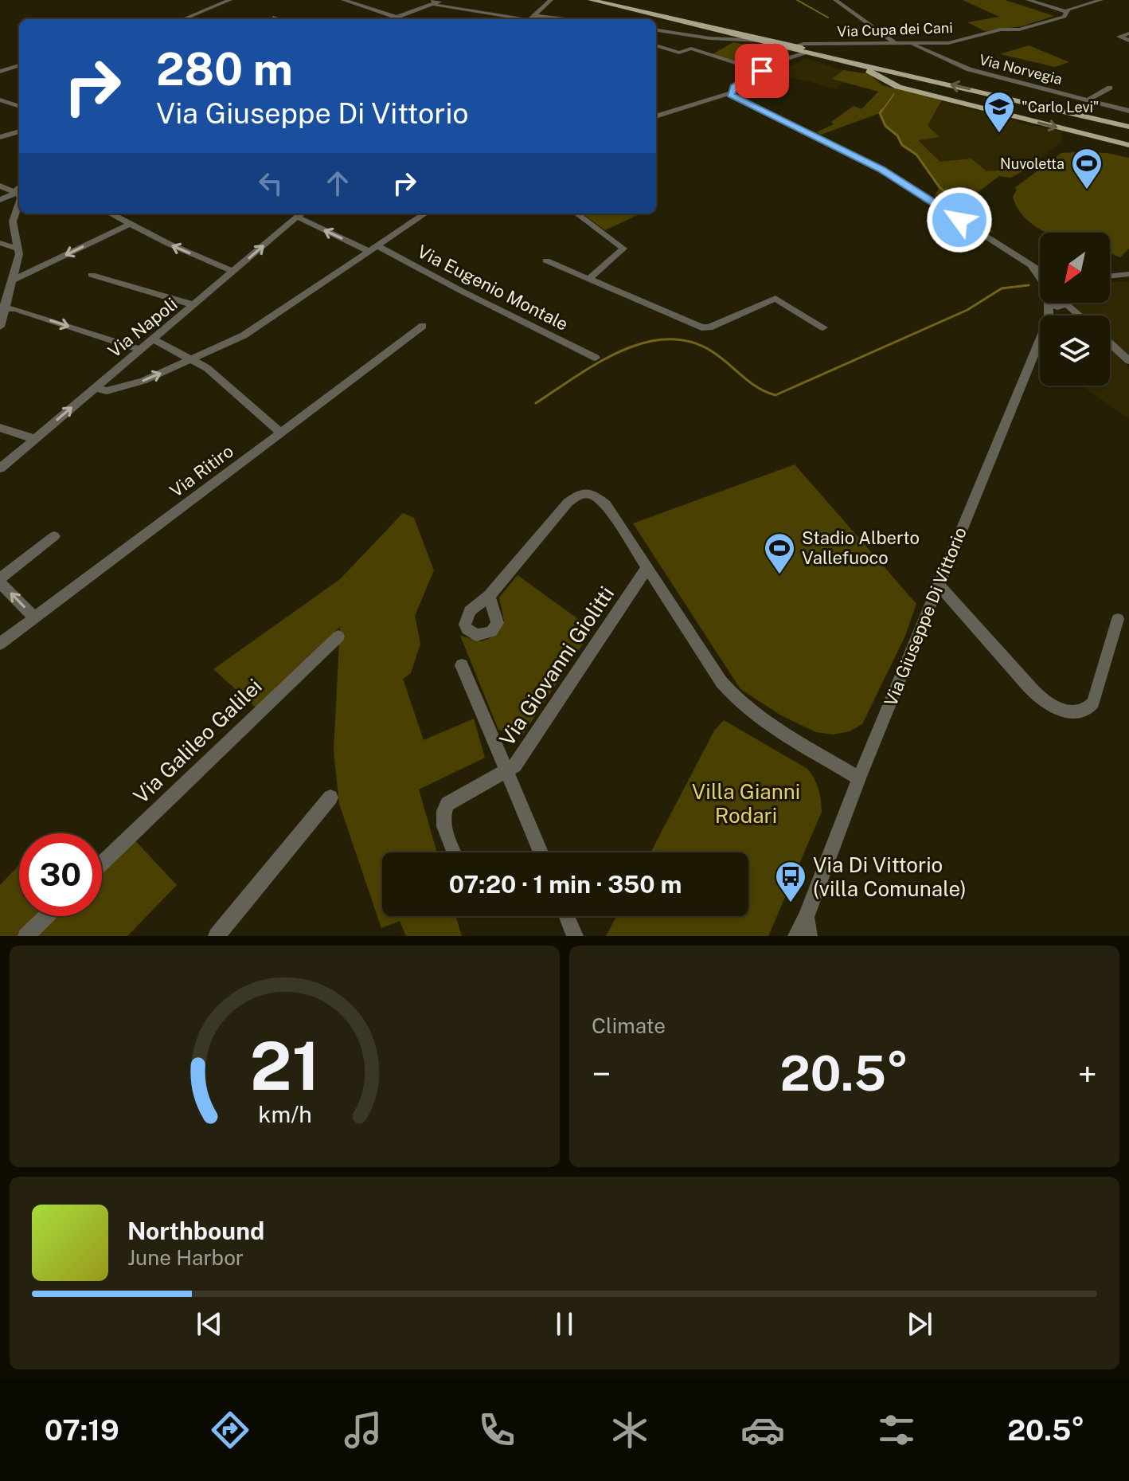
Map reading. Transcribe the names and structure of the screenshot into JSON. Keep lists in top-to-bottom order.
{
  "streets": {
    "street": [
      "Via Cupa dei Cani",
      "Via Norvegia",
      "Via Eugenio Montale",
      "Via Napoli",
      "Via Ritiro",
      "Via Giuseppe Di Vittorio",
      "Via Giovanni Giolitti",
      "Via Galileo Galilei"
    ]
  },
  "crossings": [
    ["Via Cupa dei Cani", "Via Norvegia"],
    ["Via Eugenio Montale", "Via Napoli"]
  ],
  "one_way": ["Via Napoli"],
  "parks": ["Villa Gianni Rodari"],
  "places": {
    "school or university": ["\"Carlo Levi\""],
    "sports": ["Nuvoletta", "Stadio Alberto Vallefuoco"],
    "bus stop": ["Via Di Vittorio (villa Comunale)"]
  },
  "north": "bottom left",
  "page": {
    "turn": ["280 m", "Via Giuseppe Di Vittorio"],
    "limit": "30",
    "trip": "07:20 · 1 min · 350 m",
    "tile": "Climate",
    "heat": ["−", "20.5°", "+"],
    "song": ["Northbound", "June Harbor"],
    "tabs": ["07:19", "20.5°"],
    "gauge": ["21", "km/h"]
  }
}
